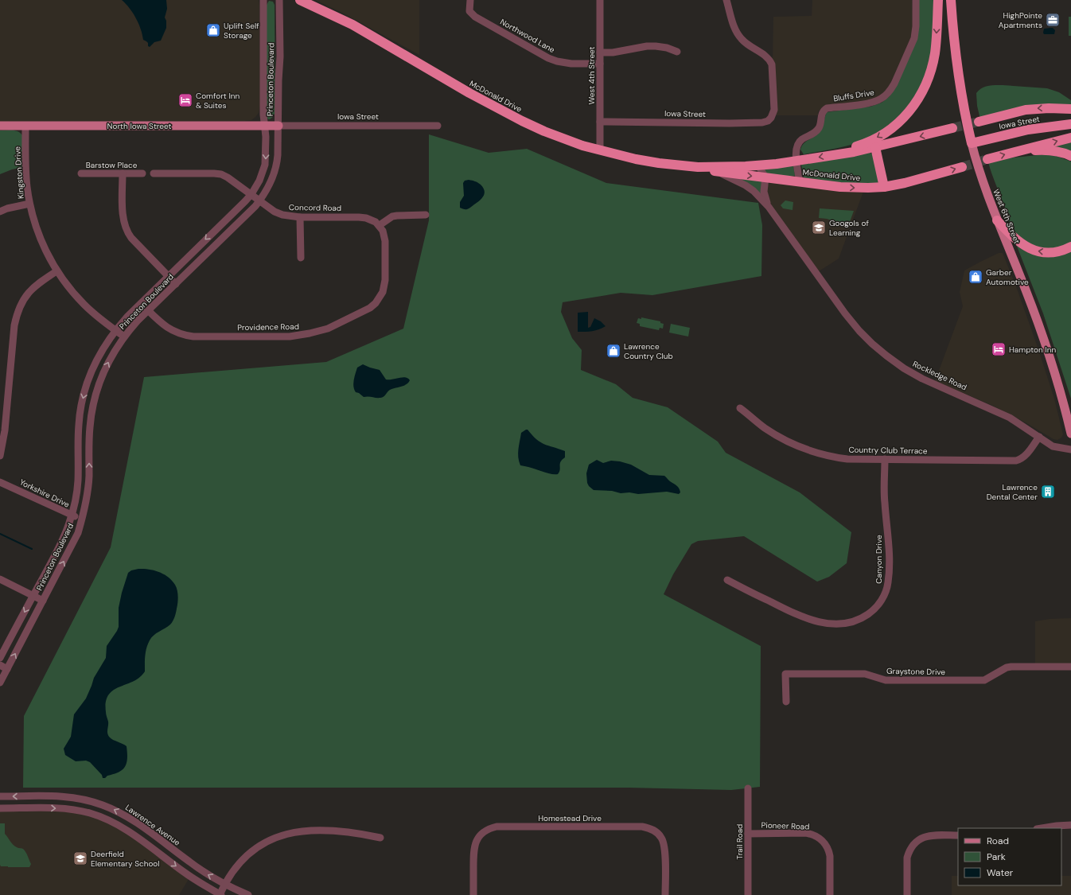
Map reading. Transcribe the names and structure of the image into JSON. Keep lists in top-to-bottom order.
{
  "streets": {
    "highway": ["McDonald Drive", "Iowa Street", "West 6th Street"],
    "main road": ["North Iowa Street"],
    "street": [
      "Northwood Lane",
      "West 4th Street",
      "Princeton Boulevard",
      "Bluffs Drive",
      "Barstow Place",
      "Kingston Drive",
      "Concord Road",
      "Providence Road",
      "Rockledge Road",
      "Country Club Terrace",
      "Yorkshire Drive",
      "Canyon Drive",
      "Graystone Drive",
      "Homestead Drive",
      "Lawrence Avenue",
      "Pioneer Road",
      "Trail Road"
    ]
  },
  "crossings": [
    ["Northwood Lane", "West 4th Street"],
    ["West 4th Street", "McDonald Drive"],
    ["West 4th Street", "Iowa Street"],
    ["Princeton Boulevard", "Iowa Street"],
    ["Princeton Boulevard", "North Iowa Street"],
    ["Princeton Boulevard", "Kingston Drive"],
    ["Princeton Boulevard", "Concord Road"],
    ["Princeton Boulevard", "Providence Road"],
    ["Princeton Boulevard", "Yorkshire Drive"],
    ["Bluffs Drive", "McDonald Drive"],
    ["Iowa Street", "North Iowa Street"],
    ["Iowa Street", "West 6th Street"],
    ["North Iowa Street", "Kingston Drive"],
    ["Concord Road", "Providence Road"],
    ["Rockledge Road", "Country Club Terrace"],
    ["Country Club Terrace", "Canyon Drive"],
    ["Pioneer Road", "Trail Road"]
  ],
  "places": {
    "office": ["HighPointe Apartments"],
    "shop": ["Uplift Self Storage", "Garber Automotive", "Lawrence Country Club"],
    "hotel": ["Comfort Inn & Suites", "Hampton Inn"],
    "school or university": ["Googols of Learning", "Deerfield Elementary School"],
    "building": ["Lawrence Dental Center"]
  },
  "legend": ["Road", "Park", "Water"]
}
